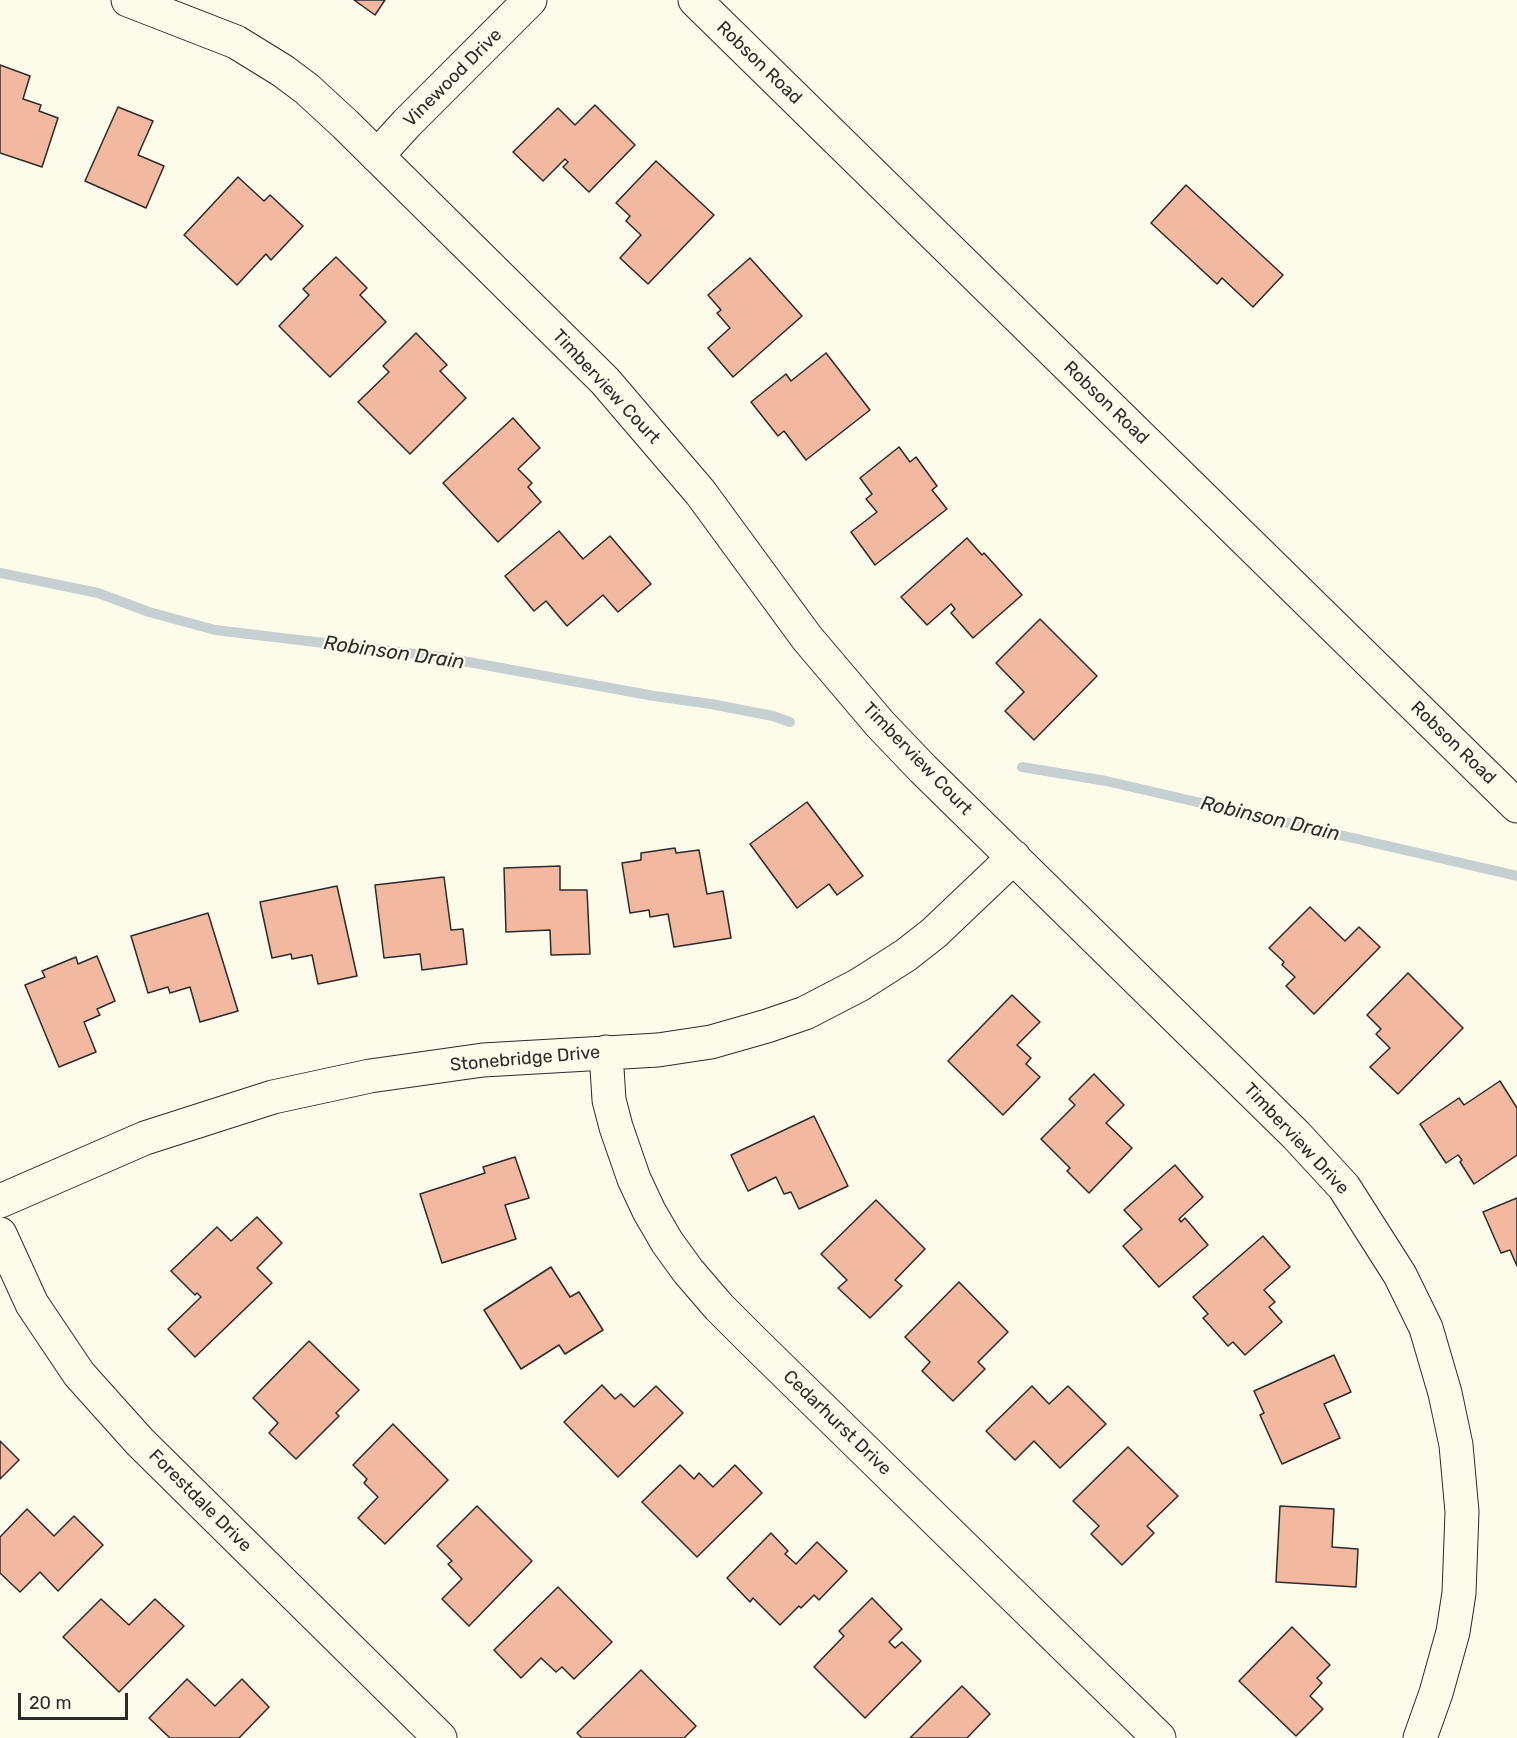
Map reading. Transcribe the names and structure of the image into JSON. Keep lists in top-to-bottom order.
{
  "streets": {
    "street": [
      "Robson Road",
      "Vinewood Drive",
      "Timberview Court",
      "Stonebridge Drive",
      "Timberview Drive",
      "Cedarhurst Drive",
      "Forestdale Drive"
    ]
  },
  "crossings": [
    ["Vinewood Drive", "Timberview Court"],
    ["Timberview Court", "Stonebridge Drive"],
    ["Timberview Court", "Timberview Drive"],
    ["Stonebridge Drive", "Timberview Drive"],
    ["Stonebridge Drive", "Cedarhurst Drive"]
  ],
  "water": ["Robinson Drain"],
  "scale_bar": "20 m"
}
